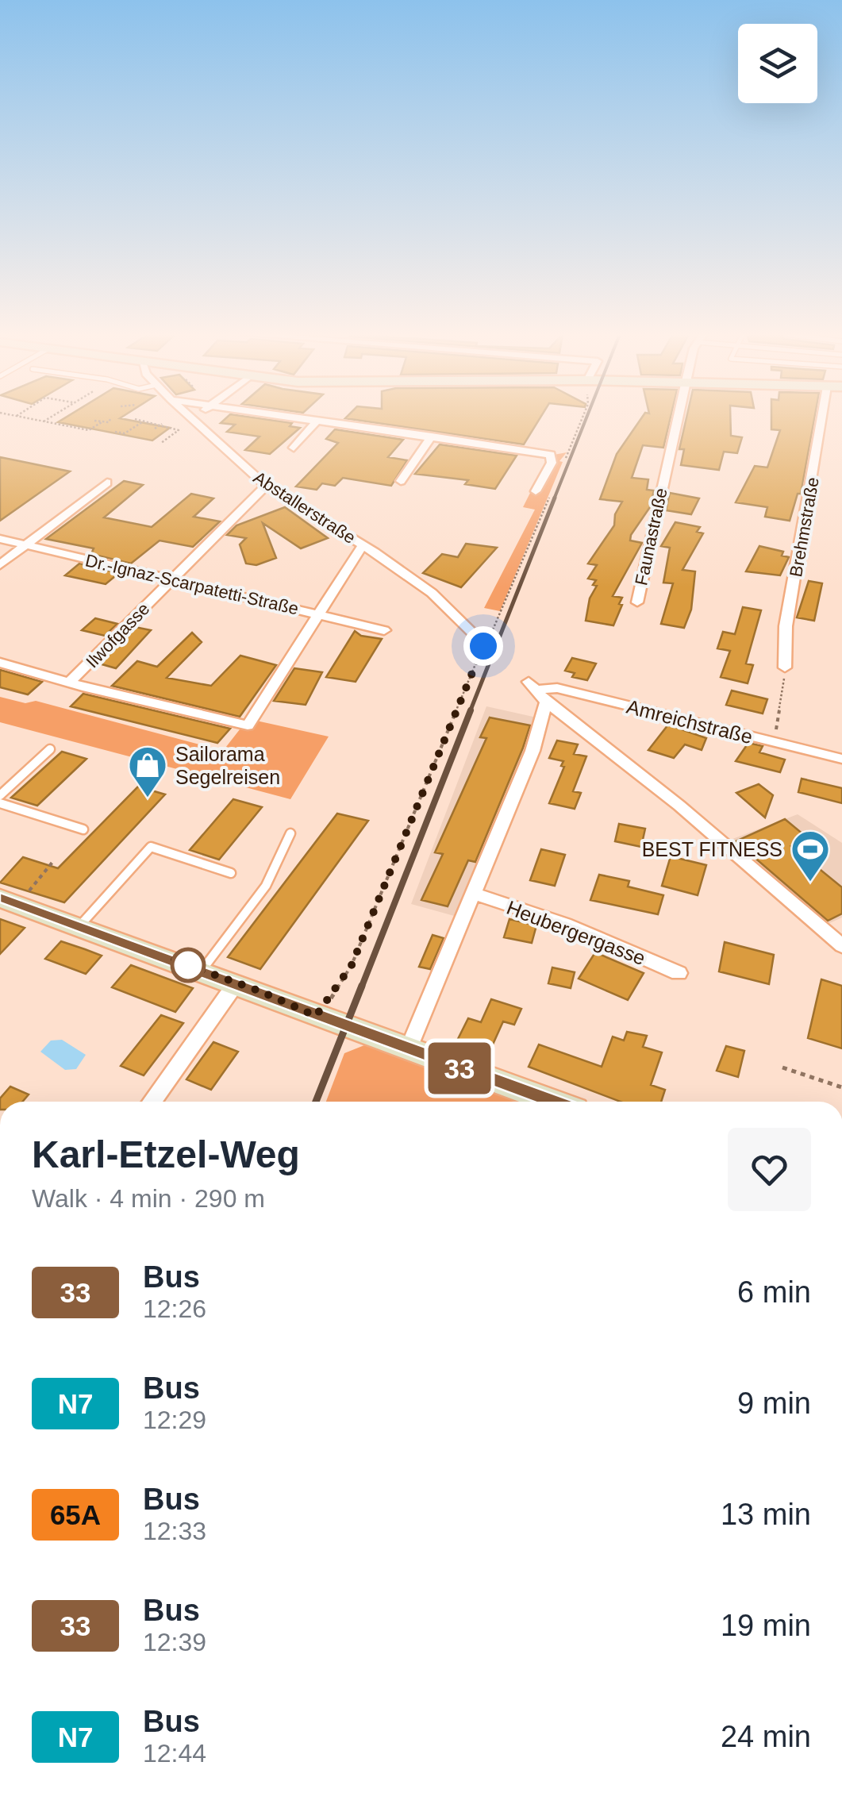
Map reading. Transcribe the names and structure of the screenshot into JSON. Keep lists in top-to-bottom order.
{
  "streets": {
    "street": [
      "Abstallerstraße",
      "Brehmstraße",
      "Faunastraße",
      "Dr.-Ignaz-Scarpatetti-Straße",
      "Ilwofgasse",
      "Amreichstraße",
      "Heubergergasse"
    ]
  },
  "crossings": [
    ["Abstallerstraße", "Ilwofgasse"],
    ["Dr.-Ignaz-Scarpatetti-Straße", "Ilwofgasse"]
  ],
  "places": {
    "shop": ["Sailorama Segelreisen"],
    "sports": ["BEST FITNESS"]
  },
  "lines": ["bus line 33"],
  "page": {
    "on_map": "33",
    "heading": ["Karl-Etzel-Weg", "Walk · 4 min · 290 m"],
    "list": [
      {
        "mark": "33",
        "name": "Bus",
        "note": "12:26",
        "value": "6 min"
      },
      {
        "mark": "N7",
        "name": "Bus",
        "note": "12:29",
        "value": "9 min"
      },
      {
        "mark": "65A",
        "name": "Bus",
        "note": "12:33",
        "value": "13 min"
      },
      {
        "mark": "33",
        "name": "Bus",
        "note": "12:39",
        "value": "19 min"
      },
      {
        "mark": "N7",
        "name": "Bus",
        "note": "12:44",
        "value": "24 min"
      }
    ]
  }
}
